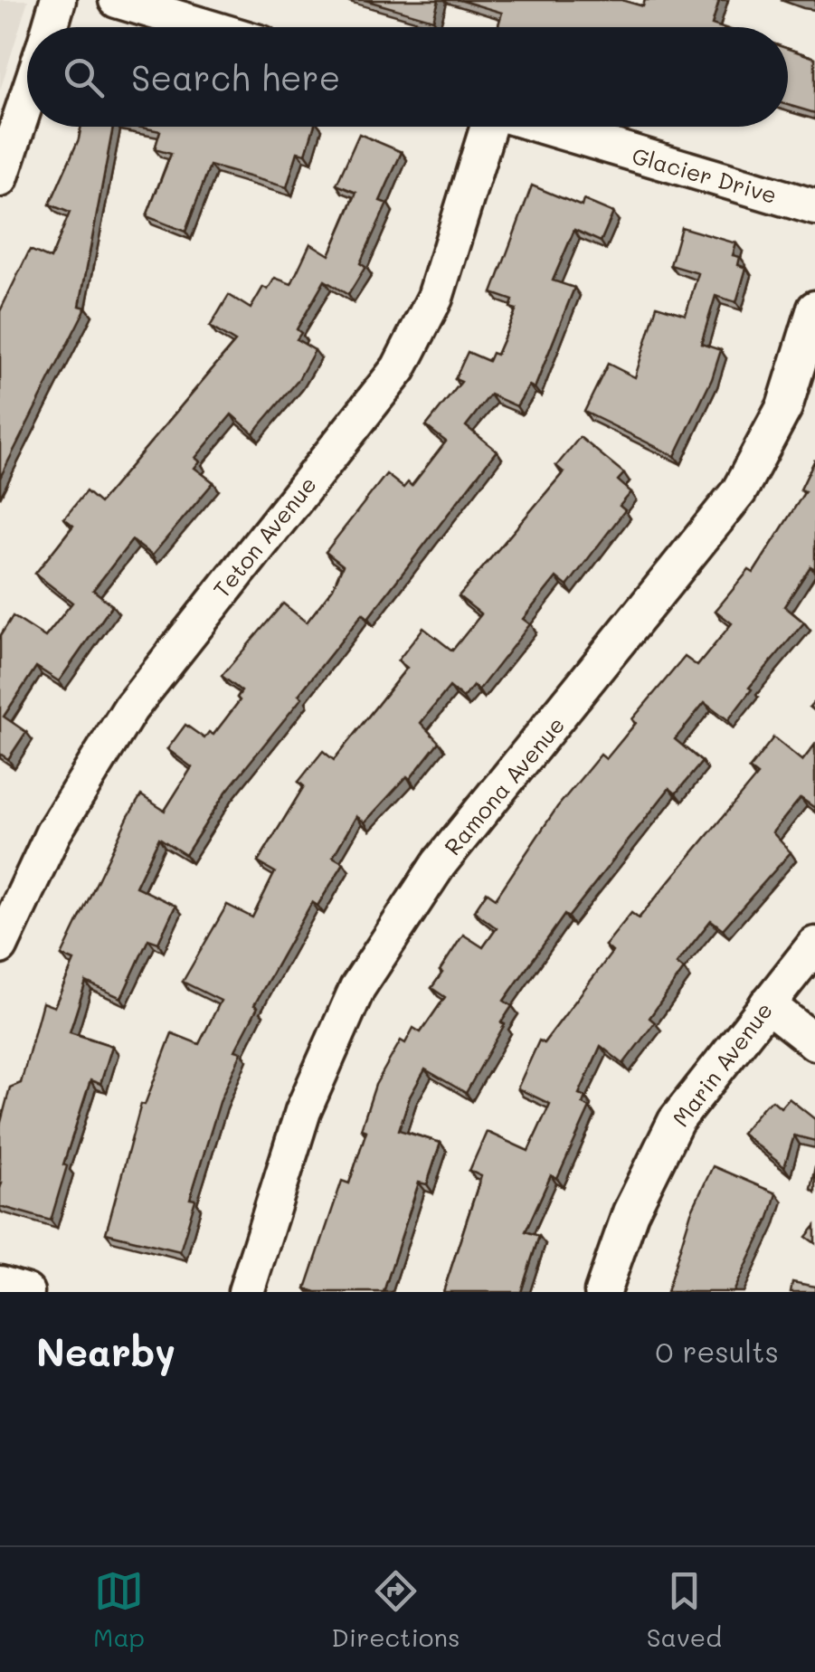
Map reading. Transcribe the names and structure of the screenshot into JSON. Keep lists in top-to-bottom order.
{
  "streets": {
    "street": [
      "Glacier Drive",
      "Teton Avenue",
      "Ramona Avenue",
      "Marin Avenue"
    ]
  },
  "page": {
    "search": "Search here",
    "heading": ["Nearby", "0 results"],
    "nav": ["Map", "Directions", "Saved"]
  }
}
